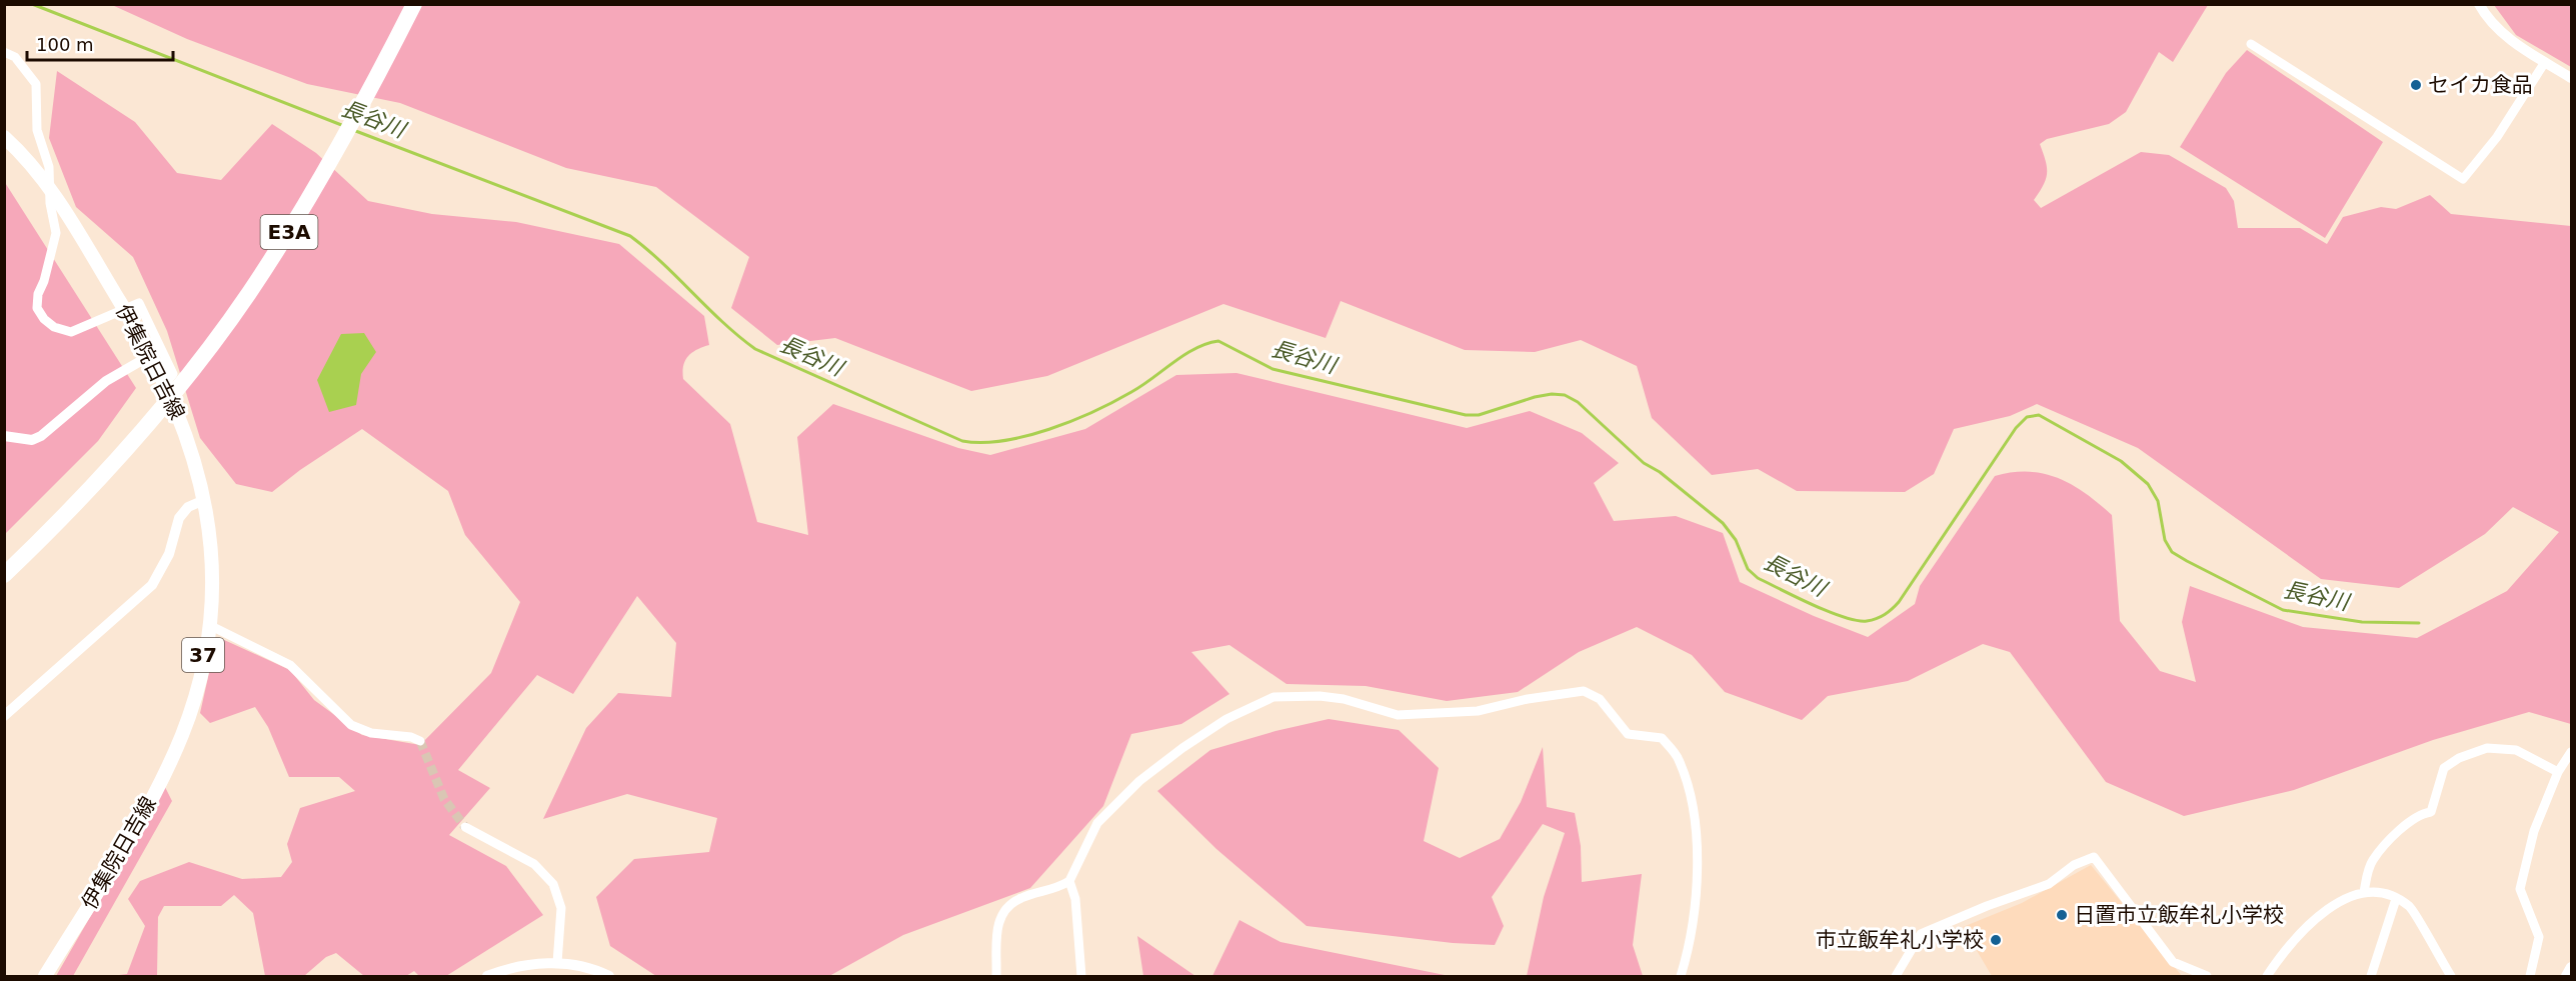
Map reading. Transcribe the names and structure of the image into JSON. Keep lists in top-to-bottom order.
{
  "streets": {
    "highway": ["E3A"],
    "main road": ["伊集院日吉線", "37"]
  },
  "water": ["長谷川"],
  "places": ["セイカ食品", "日置市立飯牟礼小学校", "市立飯牟礼小学校"],
  "scale_bar": "100 m"
}
